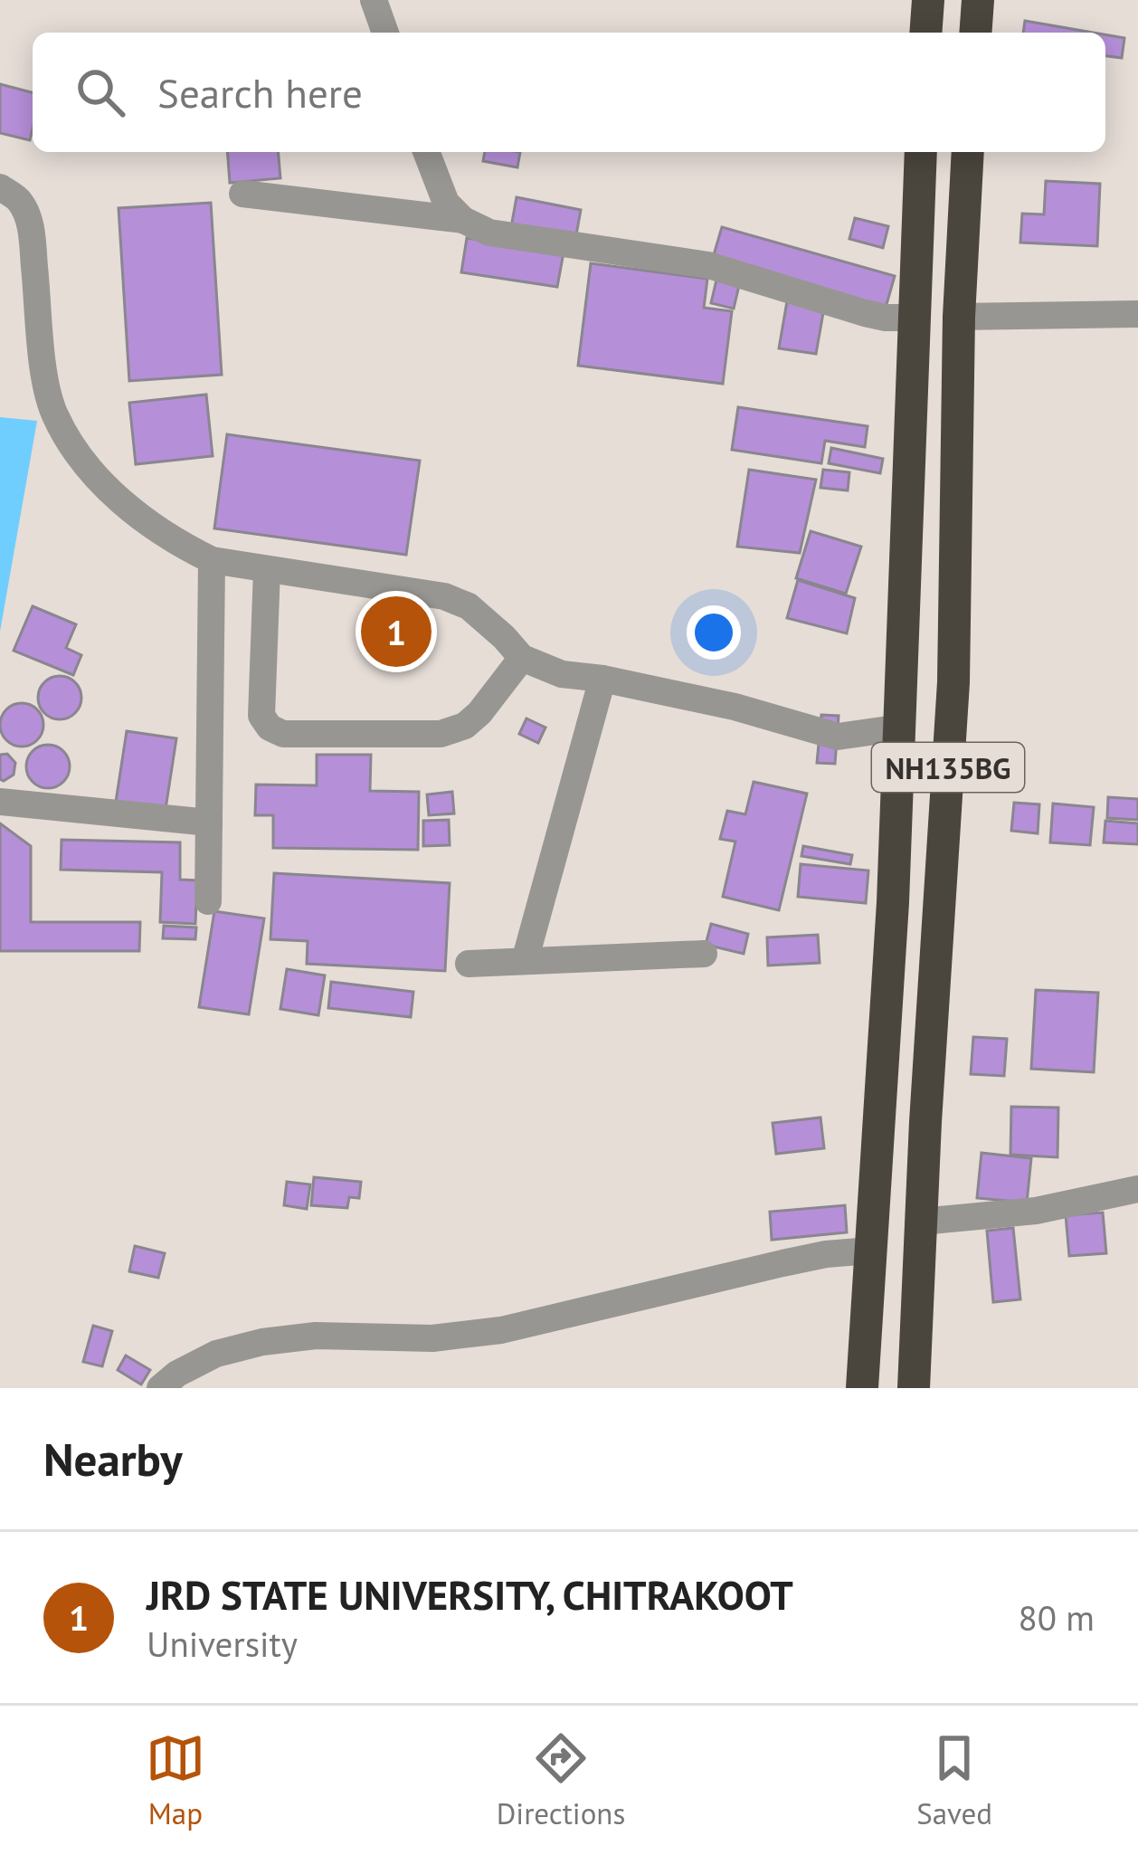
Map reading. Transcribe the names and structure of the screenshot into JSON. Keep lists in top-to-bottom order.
{
  "streets": {
    "highway": ["NH135BG"]
  },
  "page": {
    "search": "Search here",
    "pins": "1",
    "heading": "Nearby",
    "list": [
      {
        "mark": "1",
        "name": "JRD STATE UNIVERSITY, CHITRAKOOT",
        "note": "University",
        "value": "80 m"
      }
    ],
    "nav": ["Map", "Directions", "Saved"]
  }
}
